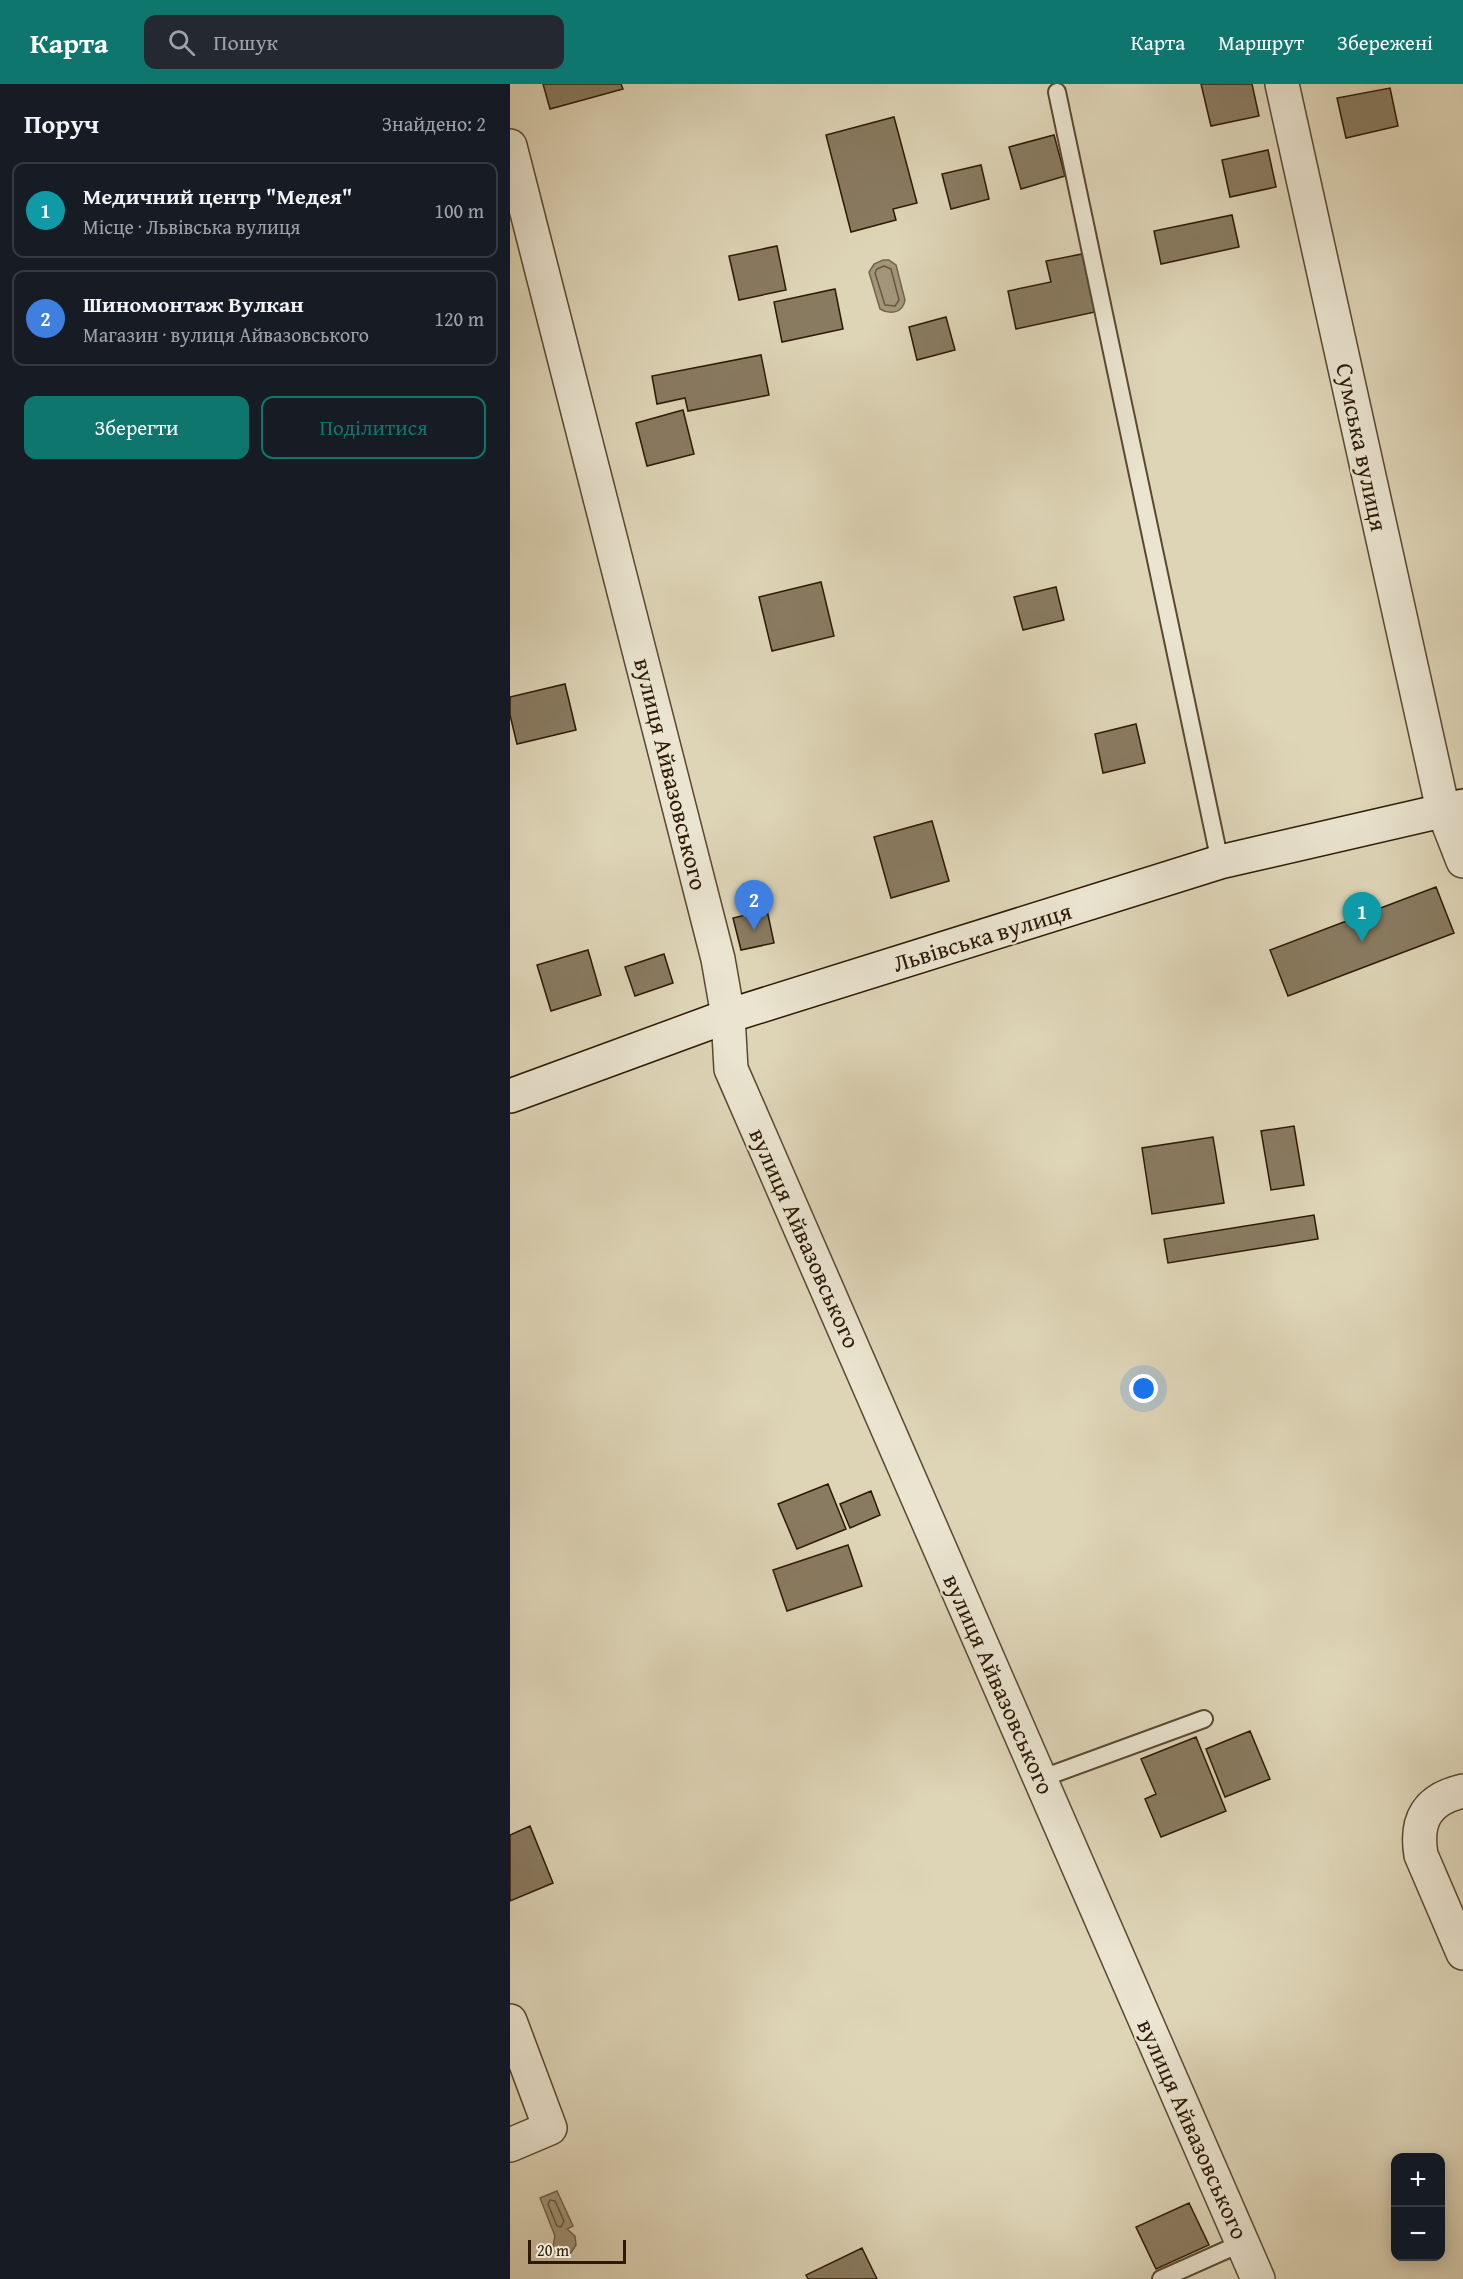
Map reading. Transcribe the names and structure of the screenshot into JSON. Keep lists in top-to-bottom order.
{
  "streets": {
    "street": ["Сумська вулиця", "вулиця Айвазовського", "Львівська вулиця"]
  },
  "crossings": [
    ["Сумська вулиця", "Львівська вулиця"],
    ["вулиця Айвазовського", "Львівська вулиця"]
  ],
  "scale_bar": "20 m",
  "page": {
    "header": "Карта",
    "search": "Пошук",
    "nav": ["Карта", "Маршрут", "Збережені"],
    "heading": ["Поруч", "Знайдено: 2"],
    "list": [
      {
        "mark": "1",
        "name": "Медичний центр \"Медея\"",
        "note": "Місце · Львівська вулиця",
        "value": "100 m"
      },
      {
        "mark": "2",
        "name": "Шиномонтаж Вулкан",
        "note": "Магазин · вулиця Айвазовського",
        "value": "120 m"
      }
    ],
    "buttons": ["Зберегти", "Поділитися"],
    "pins": ["2", "1"],
    "map_buttons": ["+", "−"],
    "scale": "20 m"
  }
}
